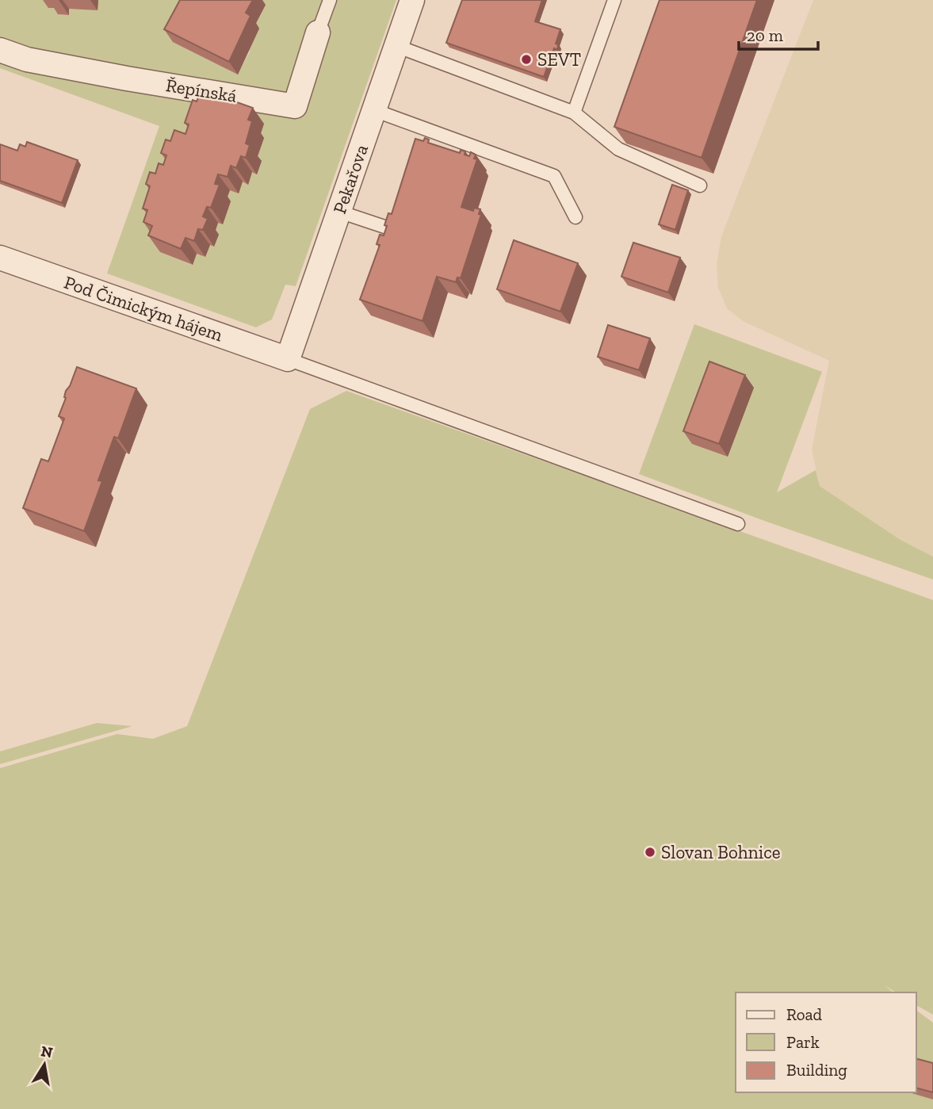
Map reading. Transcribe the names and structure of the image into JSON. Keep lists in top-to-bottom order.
{
  "streets": {
    "street": ["Řepínská", "Pekařova", "Pod Čimickým hájem"]
  },
  "crossings": [
    ["Pekařova", "Pod Čimickým hájem"]
  ],
  "places": ["SEVT", "Slovan Bohnice"],
  "legend": ["Road", "Park", "Building"],
  "scale_bar": "20 m",
  "north": "top"
}
